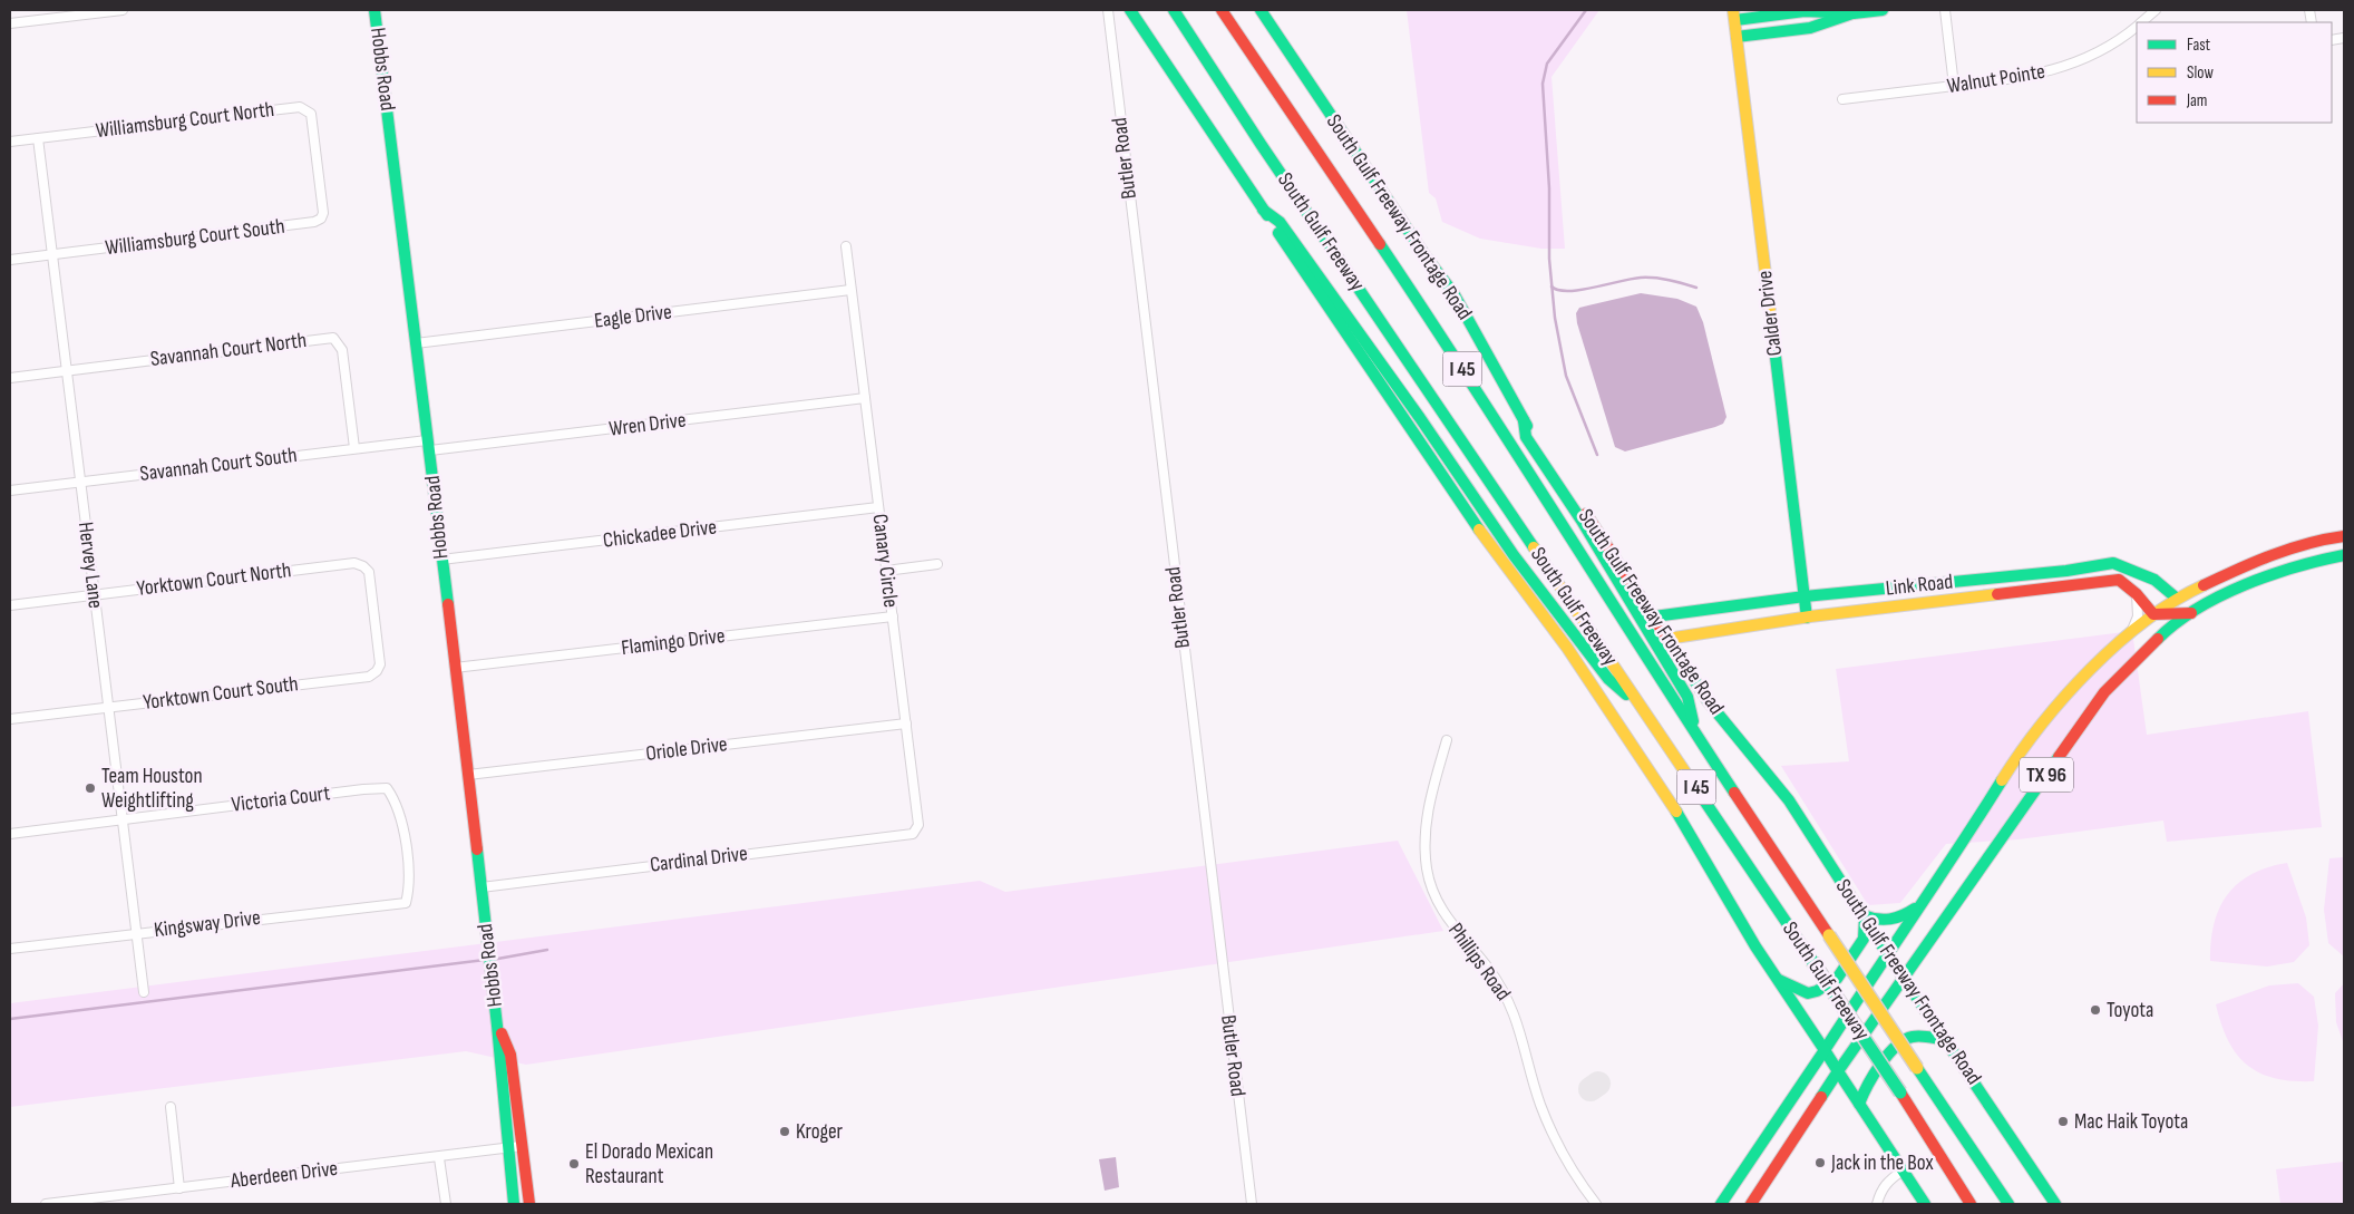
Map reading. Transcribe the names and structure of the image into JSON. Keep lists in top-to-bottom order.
{
  "streets": {
    "main road": [
      "Hobbs Road",
      "South Gulf Freeway Frontage Road",
      "South Gulf Freeway",
      "Calder Drive",
      "I 45",
      "Link Road",
      "TX 96"
    ],
    "street": [
      "Walnut Pointe",
      "Williamsburg Court North",
      "Butler Road",
      "Williamsburg Court South",
      "Eagle Drive",
      "Savannah Court North",
      "Wren Drive",
      "Savannah Court South",
      "Chickadee Drive",
      "Canary Circle",
      "Hervey Lane",
      "Yorktown Court North",
      "Flamingo Drive",
      "Yorktown Court South",
      "Oriole Drive",
      "Victoria Court",
      "Cardinal Drive",
      "Kingsway Drive",
      "Phillips Road",
      "Aberdeen Drive"
    ]
  },
  "crossings": [
    ["Hobbs Road", "Eagle Drive"],
    ["Hobbs Road", "Wren Drive"],
    ["Hobbs Road", "Savannah Court South"],
    ["Hobbs Road", "Chickadee Drive"],
    ["Hobbs Road", "Flamingo Drive"],
    ["Hobbs Road", "Oriole Drive"],
    ["Hobbs Road", "Cardinal Drive"],
    ["Hobbs Road", "Aberdeen Drive"],
    ["Williamsburg Court North", "Williamsburg Court South"],
    ["Williamsburg Court North", "Hervey Lane"],
    ["South Gulf Freeway Frontage Road", "Link Road"],
    ["South Gulf Freeway Frontage Road", "TX 96"],
    ["Williamsburg Court South", "Hervey Lane"],
    ["Calder Drive", "Link Road"],
    ["Eagle Drive", "Canary Circle"],
    ["Savannah Court North", "Savannah Court South"],
    ["Savannah Court North", "Hervey Lane"],
    ["Wren Drive", "Savannah Court South"],
    ["Wren Drive", "Canary Circle"],
    ["Savannah Court South", "Hervey Lane"],
    ["Chickadee Drive", "Canary Circle"],
    ["Canary Circle", "Flamingo Drive"],
    ["Canary Circle", "Oriole Drive"],
    ["Canary Circle", "Cardinal Drive"],
    ["Hervey Lane", "Yorktown Court North"],
    ["Hervey Lane", "Yorktown Court South"],
    ["Hervey Lane", "Victoria Court"],
    ["Hervey Lane", "Kingsway Drive"],
    ["Yorktown Court North", "Yorktown Court South"],
    ["Link Road", "TX 96"],
    ["Victoria Court", "Kingsway Drive"]
  ],
  "places": [
    "Team Houston Weightlifting",
    "Toyota",
    "Mac Haik Toyota",
    "Kroger",
    "Jack in the Box",
    "El Dorado Mexican Restaurant"
  ],
  "legend": ["Fast", "Slow", "Jam"]
}
